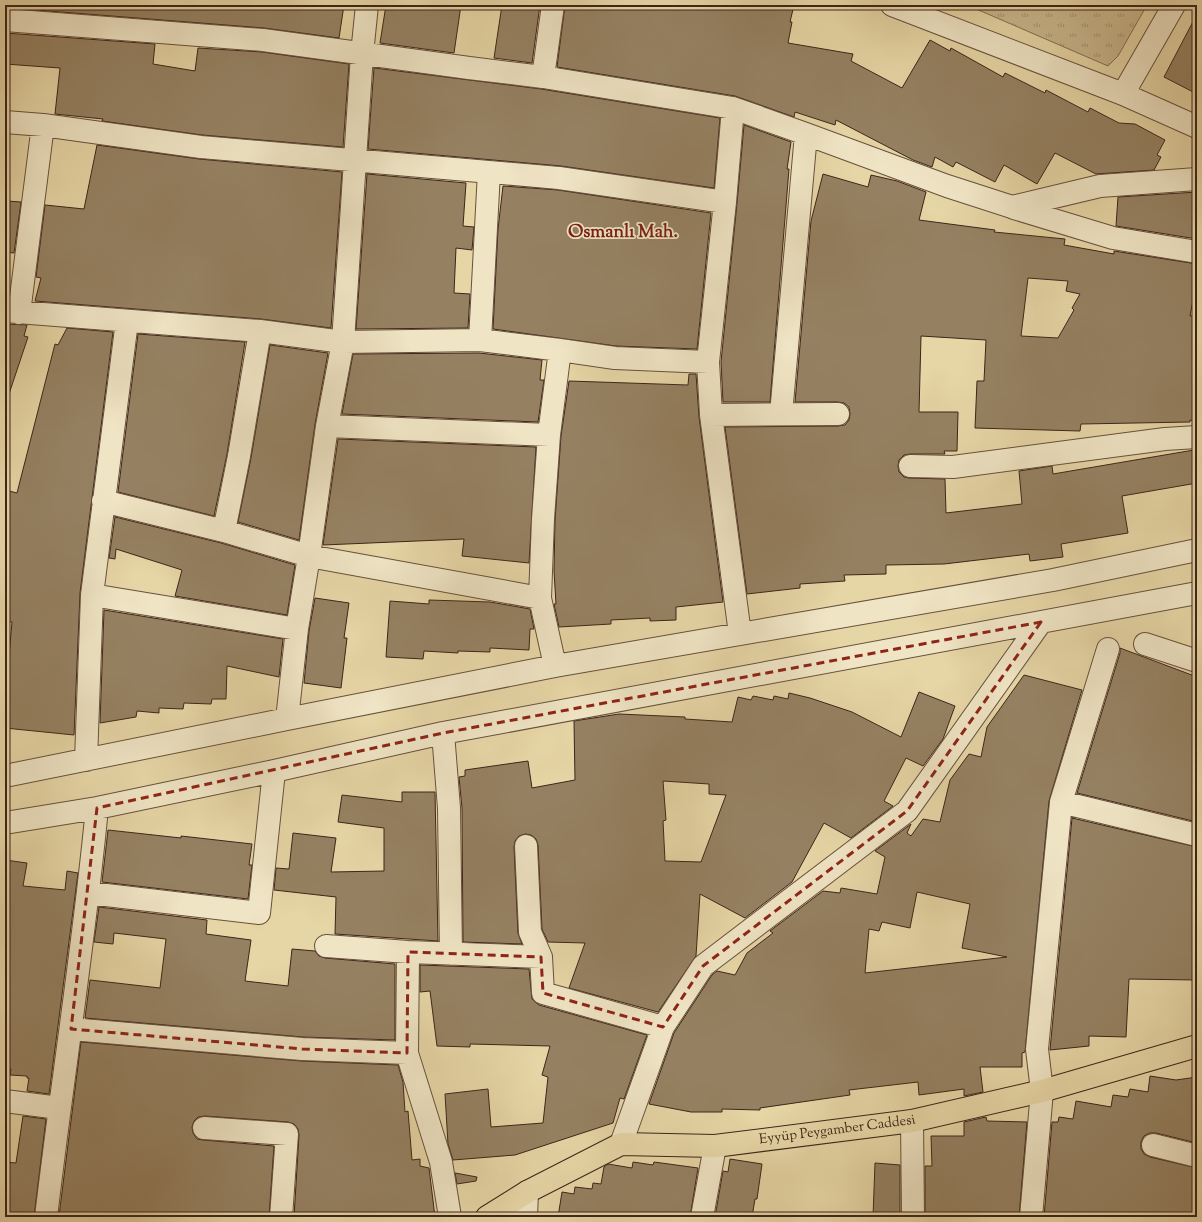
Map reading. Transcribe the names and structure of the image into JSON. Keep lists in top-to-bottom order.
{
  "streets": {
    "main road": ["Eyyüp Peygamber Caddesi"]
  },
  "districts": ["Osmanlı Mah."]
}
